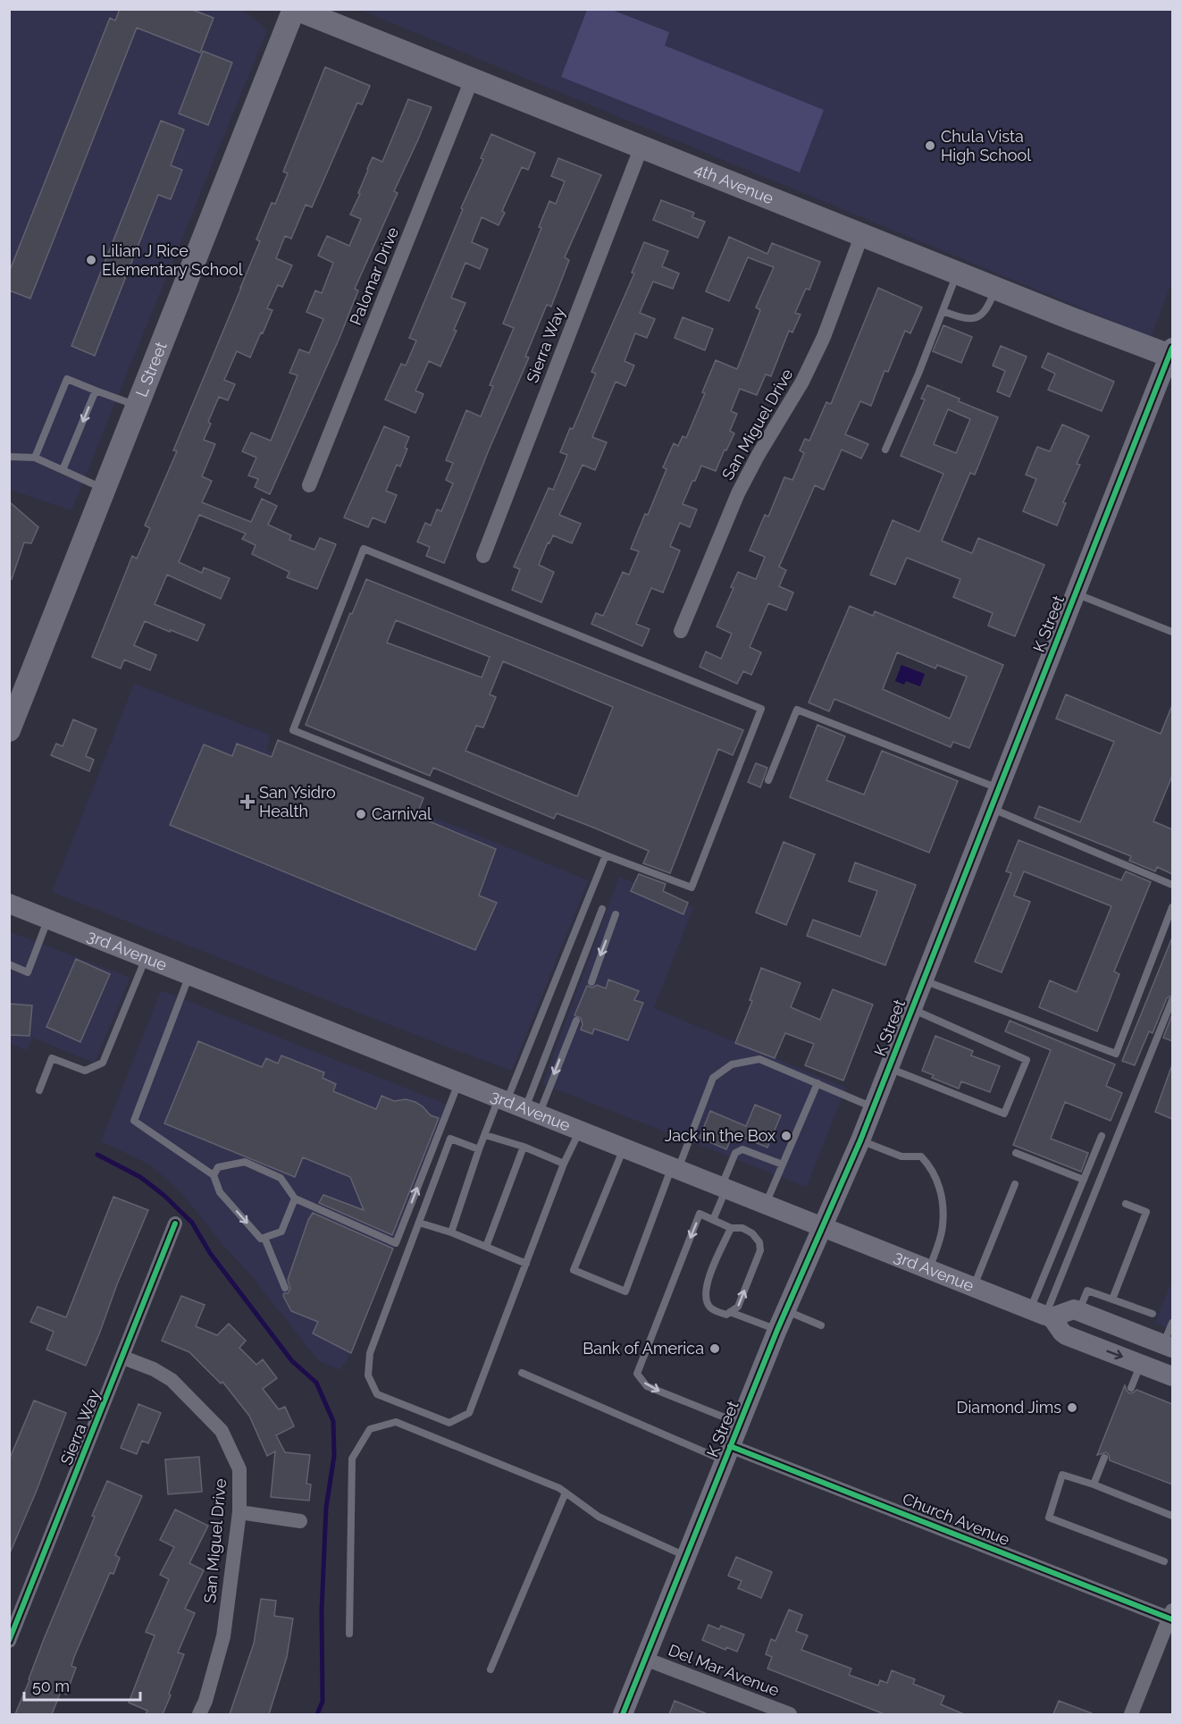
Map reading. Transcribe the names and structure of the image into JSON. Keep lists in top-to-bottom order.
{
  "streets": {
    "main road": ["4th Avenue", "L Street"],
    "street": [
      "Palomar Drive",
      "Sierra Way",
      "San Miguel Drive",
      "K Street",
      "3rd Avenue",
      "Church Avenue",
      "Del Mar Avenue"
    ]
  },
  "crossings": [
    ["4th Avenue", "Palomar Drive"],
    ["4th Avenue", "Sierra Way"],
    ["4th Avenue", "L Street"],
    ["4th Avenue", "San Miguel Drive"],
    ["4th Avenue", "K Street"],
    ["Sierra Way", "San Miguel Drive"],
    ["K Street", "3rd Avenue"],
    ["K Street", "Church Avenue"],
    ["K Street", "Del Mar Avenue"]
  ],
  "places": {
    "other": [
      "Chula Vista High School",
      "Lilian J Rice Elementary School",
      "Carnival",
      "Jack in the Box",
      "Bank of America",
      "Diamond Jims"
    ],
    "health": ["San Ysidro Health"]
  },
  "scale_bar": "50 m"
}
